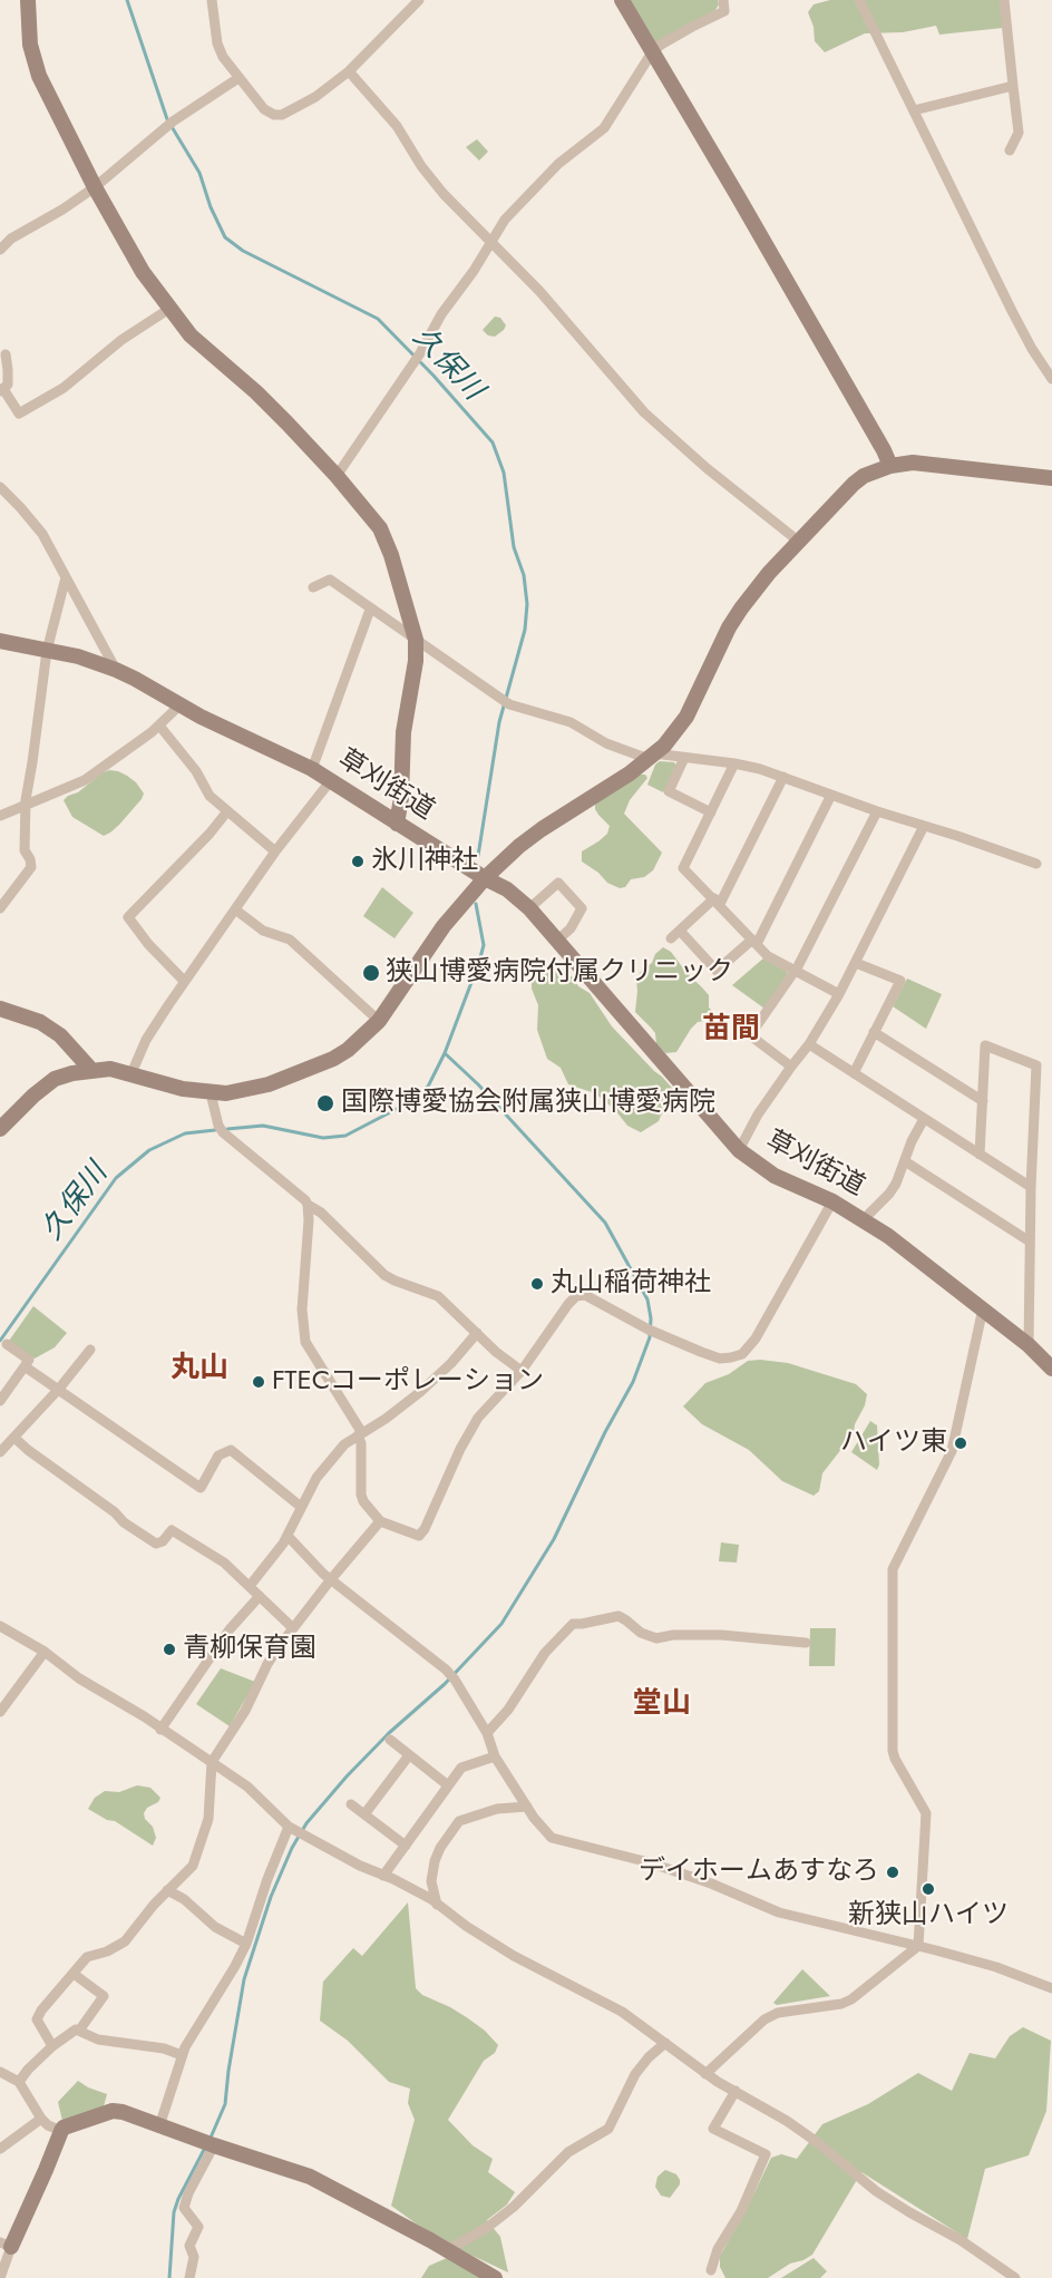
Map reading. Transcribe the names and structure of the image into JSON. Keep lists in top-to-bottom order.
{
  "streets": {
    "street": ["草刈街道"]
  },
  "districts": ["苗間", "丸山", "堂山"],
  "water": ["久保川"],
  "places": [
    "氷川神社",
    "狭山博愛病院付属クリニック",
    "国際博愛協会附属狭山博愛病院",
    "丸山稲荷神社",
    "FTECコーポレーション",
    "ハイツ東",
    "青柳保育園",
    "デイホームあすなろ",
    "新狭山ハイツ"
  ]
}
